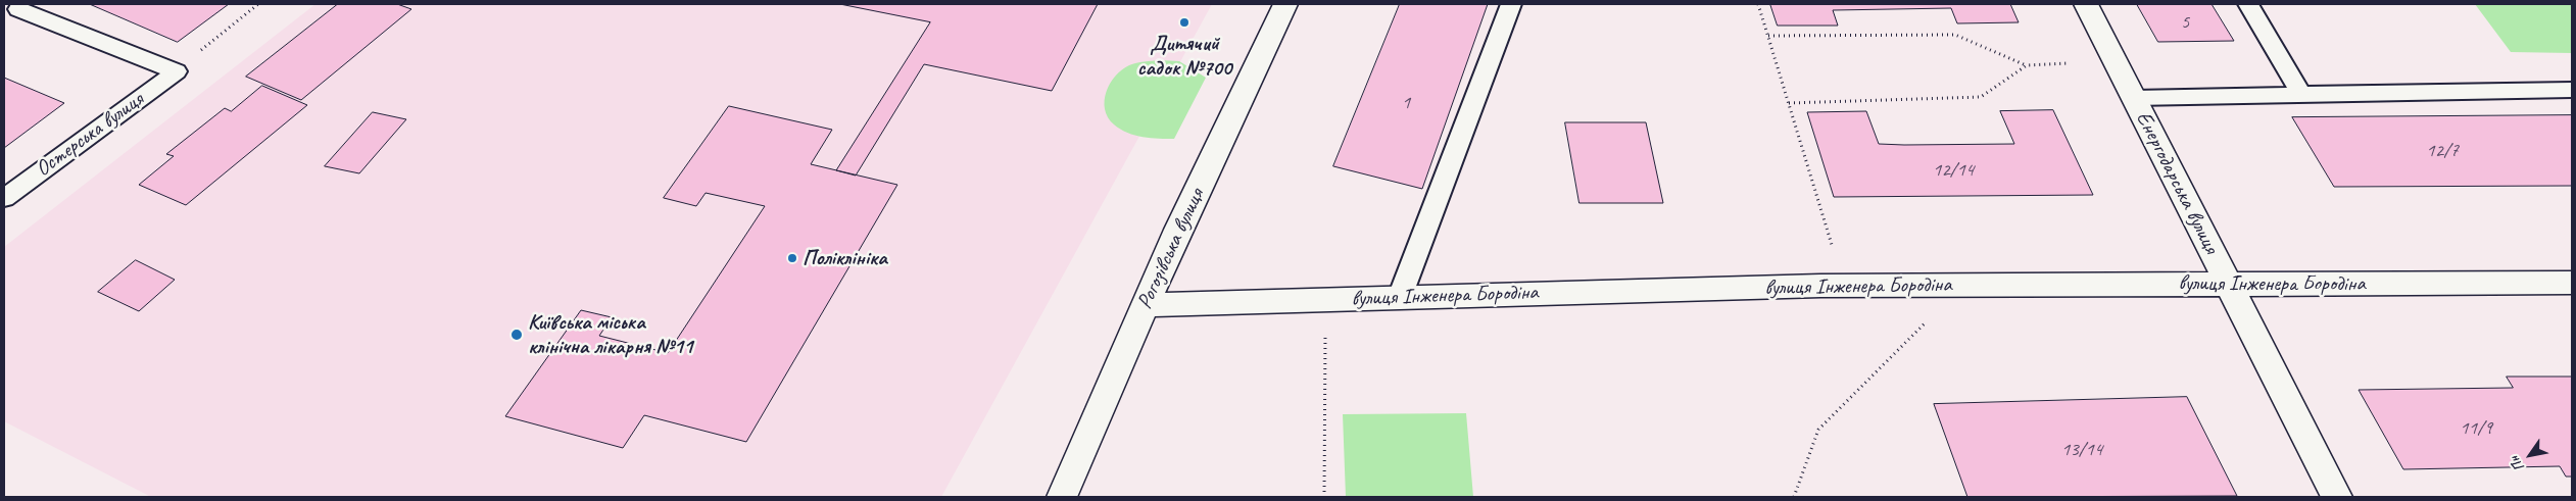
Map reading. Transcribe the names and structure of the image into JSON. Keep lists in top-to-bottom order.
{
  "streets": {
    "street": ["Енергодарська вулиця", "Рогозівська вулиця", "вулиця Інженера Бородіна"],
    "lane": ["Остерська вулиця"]
  },
  "crossings": [
    ["Енергодарська вулиця", "вулиця Інженера Бородіна"],
    ["Рогозівська вулиця", "вулиця Інженера Бородіна"]
  ],
  "places": ["Дитячий садок №700", "Поліклініка", "Київська міська клінічна лікарня №11"],
  "house_numbers": [
    "5",
    "1",
    "12/7",
    "12/14",
    "11/9",
    "13/14"
  ],
  "north": "bottom left"
}
